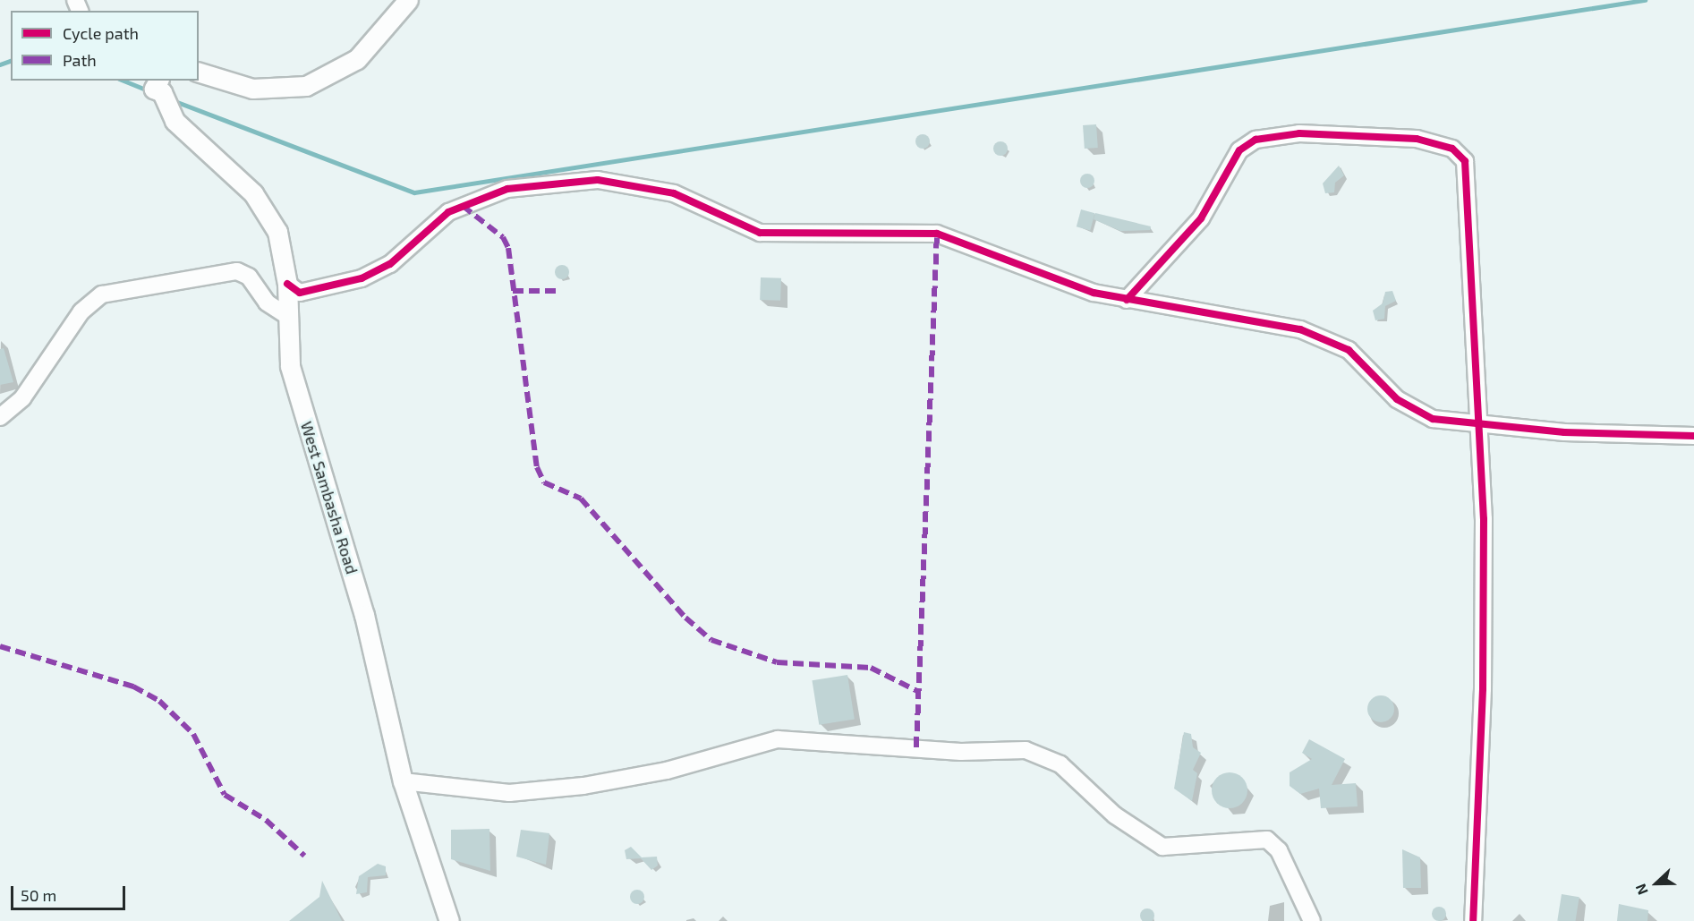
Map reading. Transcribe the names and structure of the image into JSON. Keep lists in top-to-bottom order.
{
  "streets": {
    "street": ["West Sambasha Road"]
  },
  "legend": ["Cycle path", "Path"],
  "scale_bar": "50 m",
  "north": "left"
}
